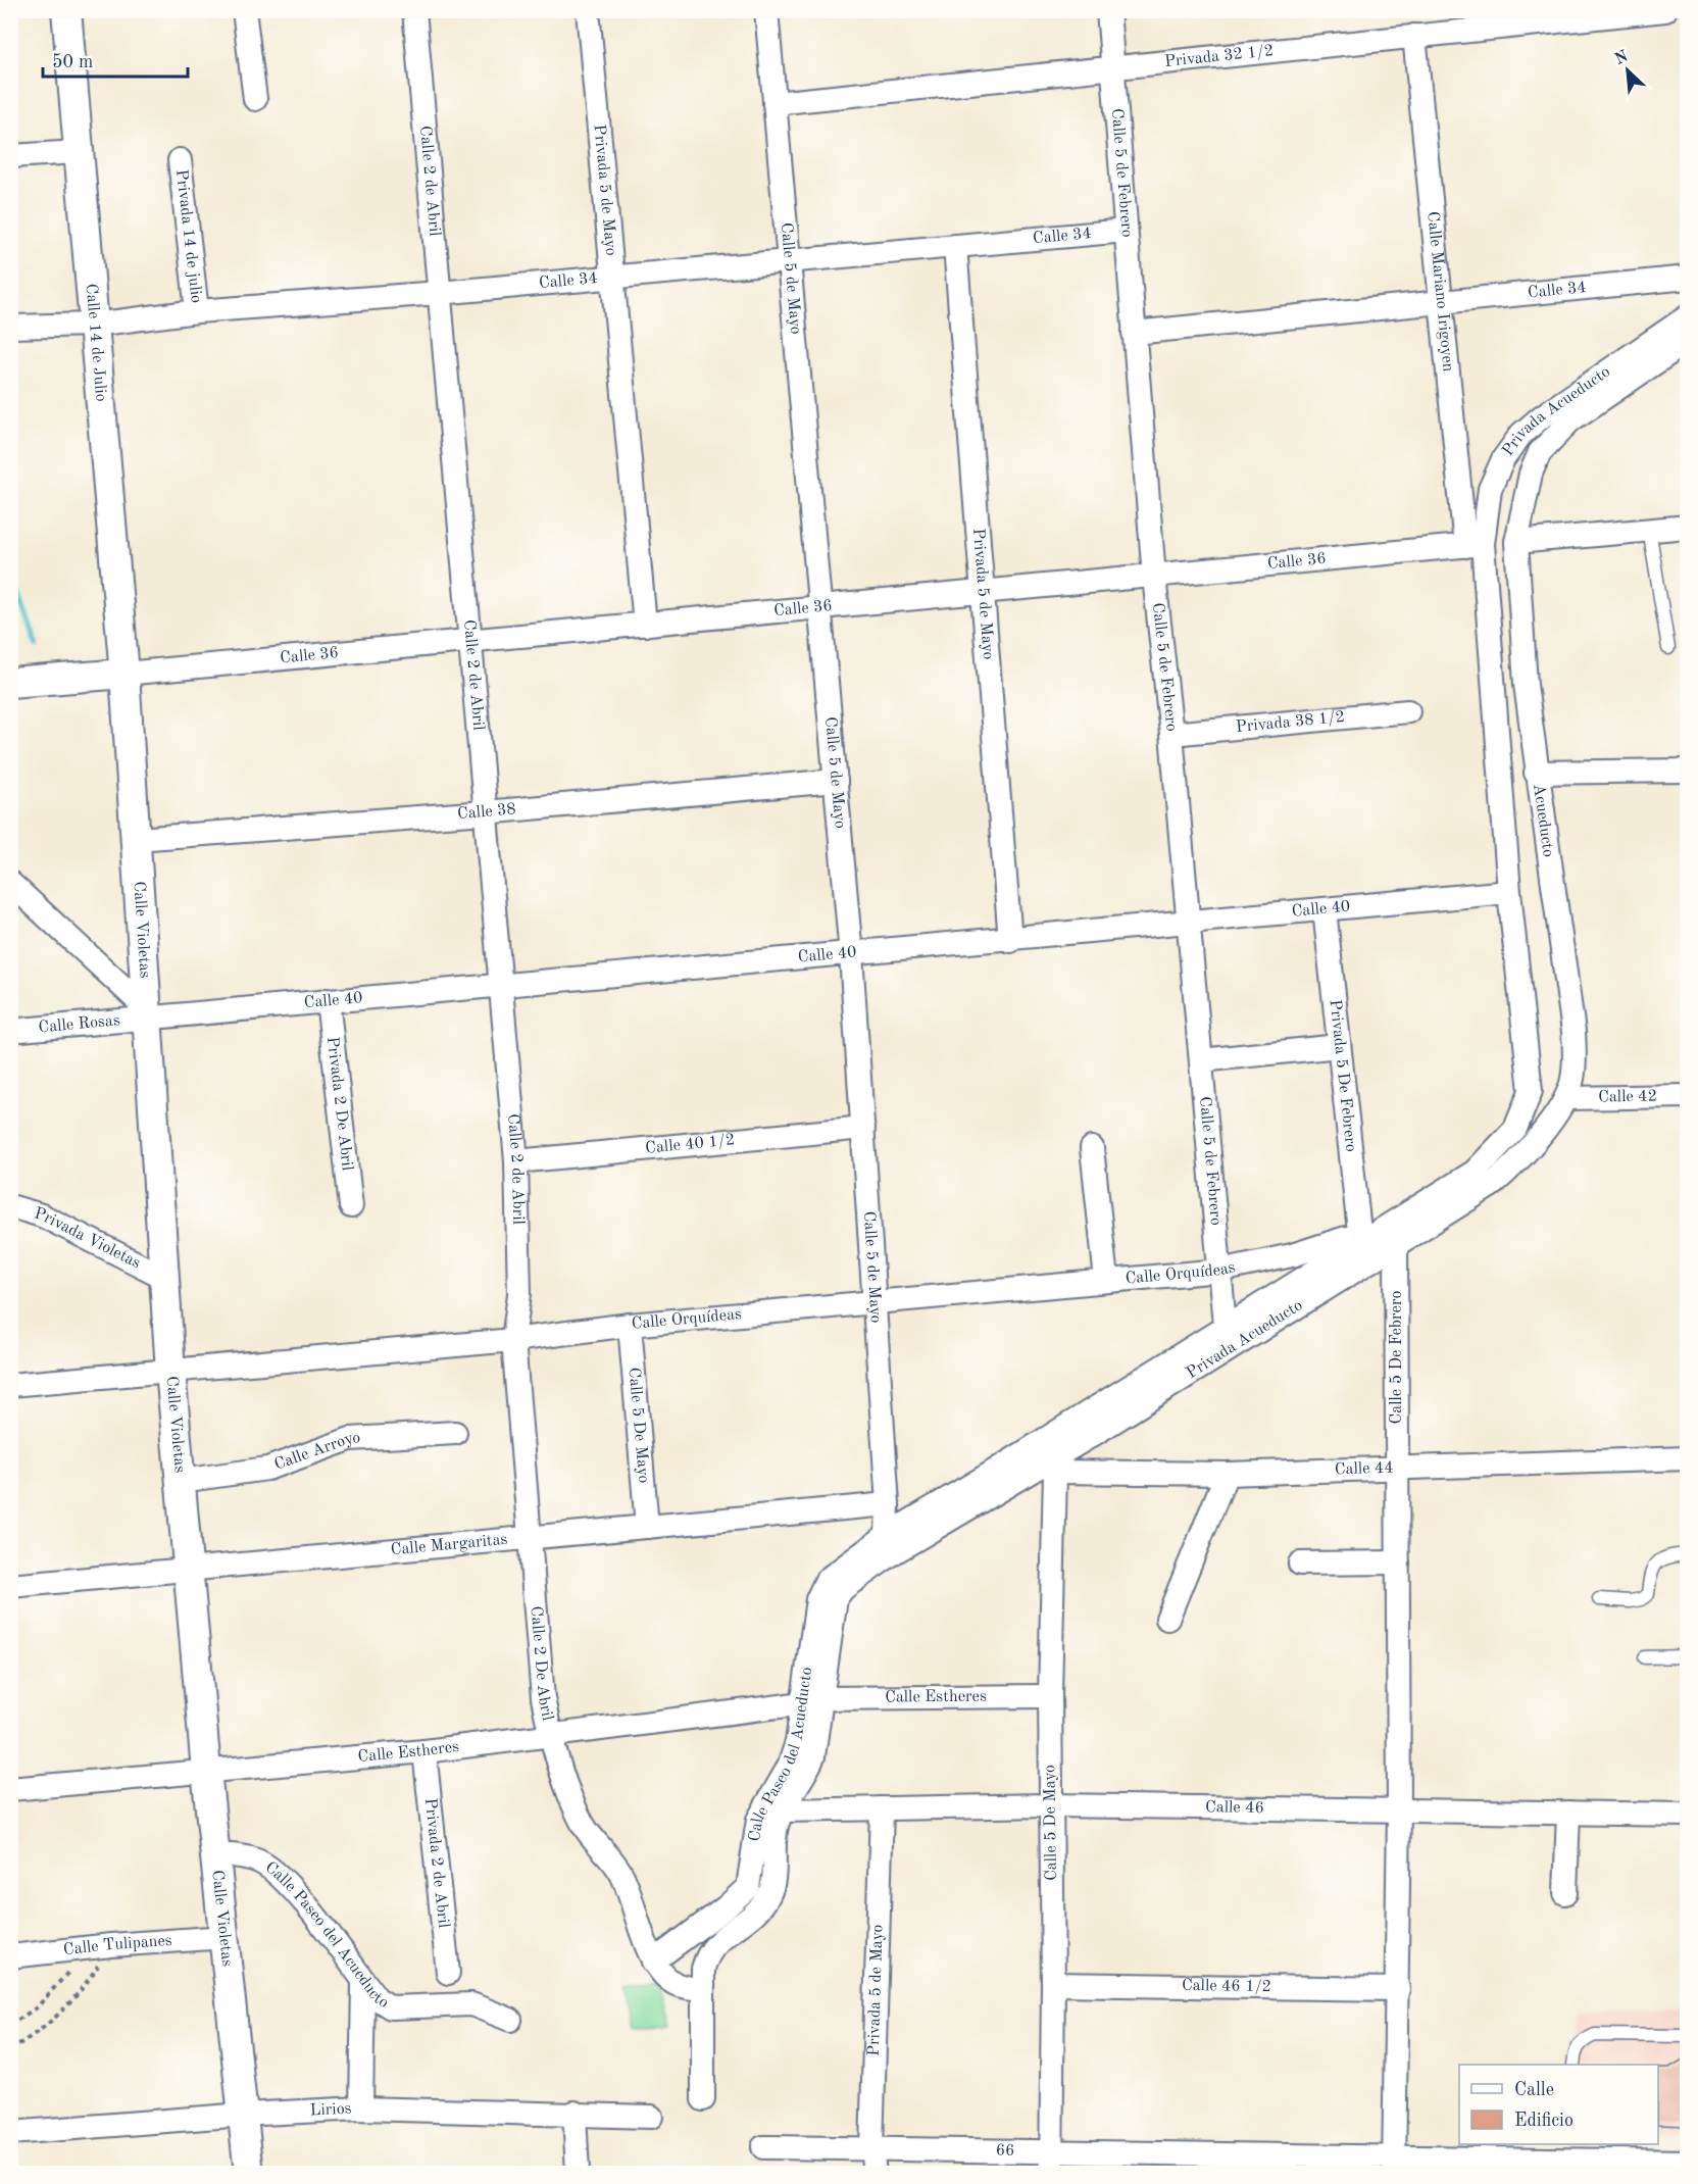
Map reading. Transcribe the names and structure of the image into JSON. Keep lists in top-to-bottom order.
{
  "streets": {
    "street": [
      "Privada 32 1/2",
      "Calle 5 de Febrero",
      "Calle 2 de Abril",
      "Privada 5 de Mayo",
      "Privada 14 de julio",
      "Calle 34",
      "Calle 5 de Mayo",
      "Calle Mariano Irigoyen",
      "Calle 14 de Julio",
      "Privada Acueducto",
      "Calle 36",
      "Privada 38 1/2",
      "Calle 38",
      "Acueducto",
      "Calle 40",
      "Calle Violetas",
      "Calle Rosas",
      "Privada 5 De Febrero",
      "Calle 42",
      "Privada 2 De Abril",
      "Calle 40 1/2",
      "Privada Violetas",
      "Calle Orquídeas",
      "Calle 5 De Febrero",
      "Calle 5 De Mayo",
      "Calle Arroyo",
      "Calle 44",
      "Calle Margaritas",
      "Calle 2 De Abril",
      "Calle Estheres",
      "Calle Paseo del Acueducto",
      "Calle 46",
      "Privada 2 de Abril",
      "Calle Tulipanes",
      "Calle 46 1/2",
      "Lirios",
      "66"
    ]
  },
  "crossings": [
    ["Privada 32 1/2", "Calle 5 de Febrero"],
    ["Privada 32 1/2", "Calle 5 de Mayo"],
    ["Privada 32 1/2", "Calle Mariano Irigoyen"],
    ["Calle 5 de Febrero", "Calle 34"],
    ["Calle 5 de Febrero", "Privada Acueducto"],
    ["Calle 5 de Febrero", "Calle 36"],
    ["Calle 5 de Febrero", "Privada 38 1/2"],
    ["Calle 5 de Febrero", "Calle 40"],
    ["Calle 5 de Febrero", "Calle Orquídeas"],
    ["Calle 2 de Abril", "Calle 34"],
    ["Calle 2 de Abril", "Calle 36"],
    ["Calle 2 de Abril", "Calle 38"],
    ["Calle 2 de Abril", "Calle 40"],
    ["Calle 2 de Abril", "Calle 40 1/2"],
    ["Calle 2 de Abril", "Calle Orquídeas"],
    ["Calle 2 de Abril", "Calle 2 De Abril"],
    ["Privada 5 de Mayo", "Calle 34"],
    ["Privada 5 de Mayo", "Calle 36"],
    ["Privada 5 de Mayo", "Calle 40"],
    ["Privada 5 de Mayo", "Calle 46"],
    ["Privada 5 de Mayo", "66"],
    ["Privada 14 de julio", "Calle 34"],
    ["Calle 34", "Calle 5 de Mayo"],
    ["Calle 34", "Calle Mariano Irigoyen"],
    ["Calle 34", "Calle 14 de Julio"],
    ["Calle 5 de Mayo", "Privada Acueducto"],
    ["Calle 5 de Mayo", "Calle 36"],
    ["Calle 5 de Mayo", "Calle 38"],
    ["Calle 5 de Mayo", "Calle 40"],
    ["Calle 5 de Mayo", "Calle 40 1/2"],
    ["Calle 5 de Mayo", "Calle Orquídeas"],
    ["Calle 5 de Mayo", "Calle Margaritas"],
    ["Calle 5 de Mayo", "Calle Paseo del Acueducto"],
    ["Calle Mariano Irigoyen", "Privada Acueducto"],
    ["Calle Mariano Irigoyen", "Calle 36"],
    ["Calle 14 de Julio", "Calle 36"],
    ["Calle 14 de Julio", "Calle Violetas"],
    ["Privada Acueducto", "Calle 36"],
    ["Privada Acueducto", "Acueducto"],
    ["Privada Acueducto", "Calle 40"],
    ["Privada Acueducto", "Privada 5 De Febrero"],
    ["Privada Acueducto", "Calle 42"],
    ["Privada Acueducto", "Calle Orquídeas"],
    ["Privada Acueducto", "Calle 5 De Febrero"],
    ["Privada Acueducto", "Calle 5 De Mayo"],
    ["Privada Acueducto", "Calle 44"],
    ["Privada Acueducto", "Calle Paseo del Acueducto"],
    ["Calle 36", "Calle Violetas"],
    ["Calle 38", "Calle Violetas"],
    ["Acueducto", "Calle 42"],
    ["Calle 40", "Calle Violetas"],
    ["Calle 40", "Calle Rosas"],
    ["Calle 40", "Privada 5 De Febrero"],
    ["Calle 40", "Privada 2 De Abril"],
    ["Calle Violetas", "Calle Rosas"],
    ["Calle Violetas", "Privada Violetas"],
    ["Calle Violetas", "Calle Orquídeas"],
    ["Calle Violetas", "Calle Arroyo"],
    ["Calle Violetas", "Calle Margaritas"],
    ["Calle Violetas", "Calle Estheres"],
    ["Calle Violetas", "Calle Paseo del Acueducto"],
    ["Calle Violetas", "Calle Tulipanes"],
    ["Calle Violetas", "Lirios"],
    ["Privada 5 De Febrero", "Calle Orquídeas"],
    ["Calle Orquídeas", "Calle 5 De Mayo"],
    ["Calle Orquídeas", "Calle 2 De Abril"],
    ["Calle 5 De Febrero", "Calle 44"],
    ["Calle 5 De Febrero", "Calle 46"],
    ["Calle 5 De Febrero", "Calle 46 1/2"],
    ["Calle 5 De Febrero", "66"],
    ["Calle 5 De Mayo", "Calle 44"],
    ["Calle 5 De Mayo", "Calle Margaritas"],
    ["Calle 5 De Mayo", "Calle Estheres"],
    ["Calle 5 De Mayo", "Calle 46"],
    ["Calle 5 De Mayo", "Calle 46 1/2"],
    ["Calle 5 De Mayo", "66"],
    ["Calle Margaritas", "Calle 2 De Abril"],
    ["Calle 2 De Abril", "Calle Estheres"],
    ["Calle 2 De Abril", "Calle Paseo del Acueducto"],
    ["Calle Estheres", "Calle Paseo del Acueducto"],
    ["Calle Estheres", "Privada 2 de Abril"],
    ["Calle Paseo del Acueducto", "Calle 46"]
  ],
  "legend": ["Calle", "Edificio"],
  "scale_bar": "50 m",
  "north": "top left"
}
